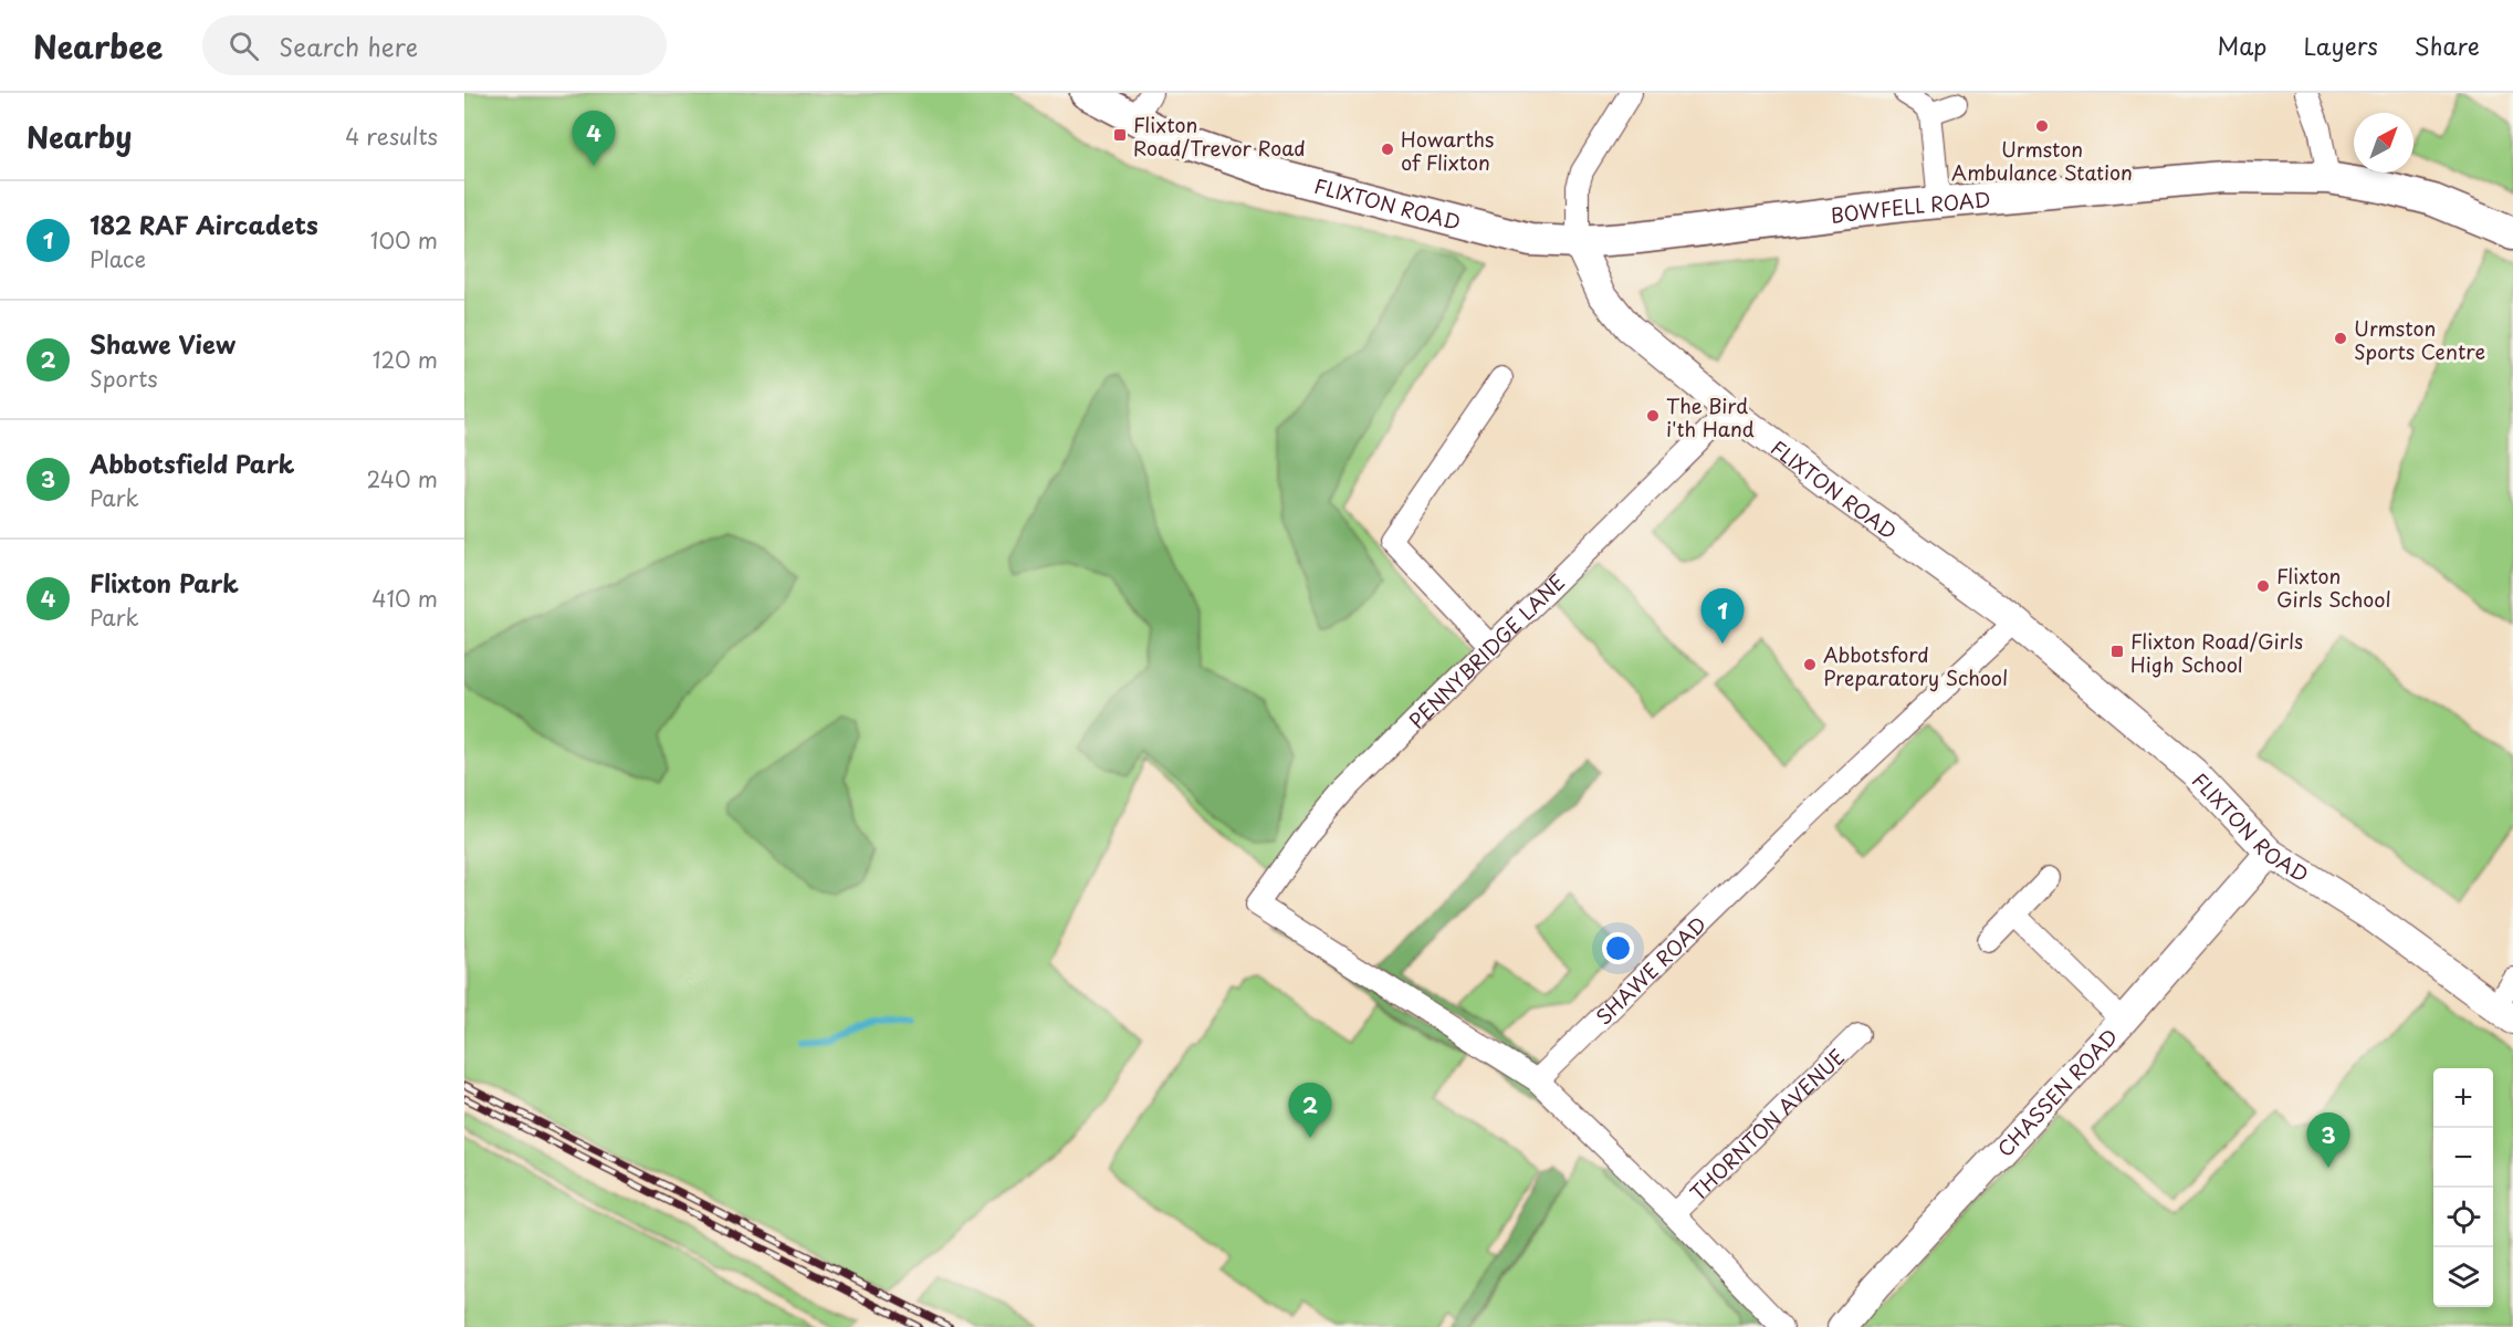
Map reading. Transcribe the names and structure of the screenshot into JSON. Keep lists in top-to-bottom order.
{
  "streets": {
    "main road": ["FLIXTON ROAD", "BOWFELL ROAD"],
    "street": [
      "PENNYBRIDGE LANE",
      "SHAWE ROAD",
      "CHASSEN ROAD",
      "THORNTON AVENUE"
    ]
  },
  "crossings": [
    ["FLIXTON ROAD", "BOWFELL ROAD"],
    ["FLIXTON ROAD", "PENNYBRIDGE LANE"],
    ["FLIXTON ROAD", "SHAWE ROAD"],
    ["FLIXTON ROAD", "CHASSEN ROAD"],
    ["PENNYBRIDGE LANE", "SHAWE ROAD"]
  ],
  "places": {
    "other": [
      "Urmston Ambulance Station",
      "Howarths of Flixton",
      "Urmston Sports Centre",
      "The Bird i'th Hand",
      "Flixton Girls School",
      "Abbotsford Preparatory School"
    ],
    "transit": ["Flixton Road/Trevor Road", "Flixton Road/Girls High School"]
  },
  "north": "top right",
  "page": {
    "header": "Nearbee",
    "search": "Search here",
    "nav": ["Map", "Layers", "Share"],
    "heading": ["Nearby", "4 results"],
    "pins": [
      "4",
      "1",
      "2",
      "3"
    ],
    "list": [
      {
        "mark": "1",
        "name": "182 RAF Aircadets",
        "note": "Place",
        "value": "100 m"
      },
      {
        "mark": "2",
        "name": "Shawe View",
        "note": "Sports",
        "value": "120 m"
      },
      {
        "mark": "3",
        "name": "Abbotsfield Park",
        "note": "Park",
        "value": "240 m"
      },
      {
        "mark": "4",
        "name": "Flixton Park",
        "note": "Park",
        "value": "410 m"
      }
    ],
    "map_buttons": ["+", "−"]
  }
}
